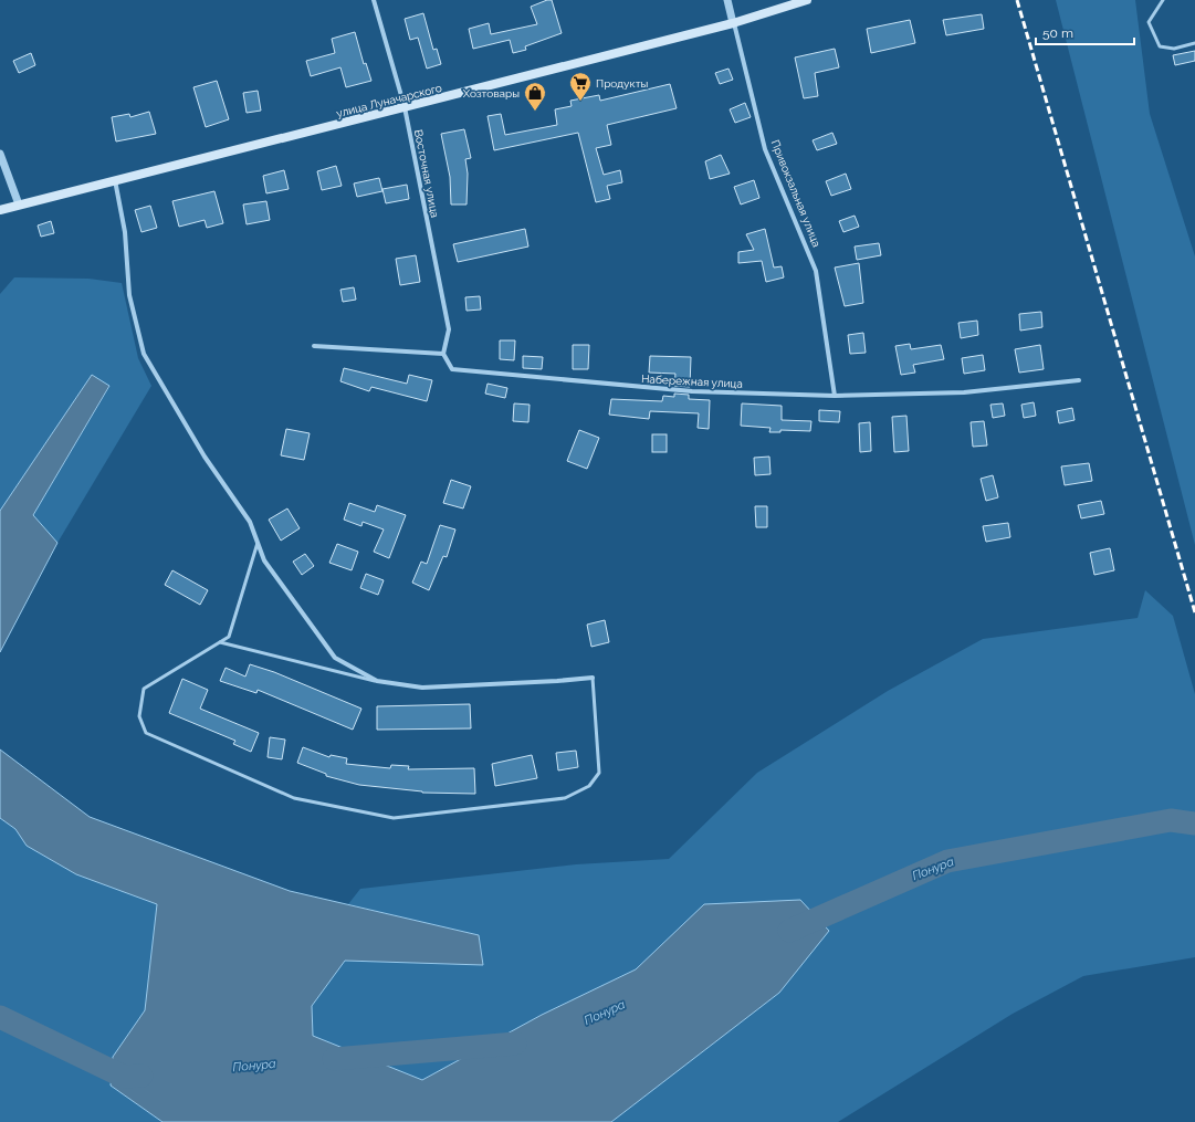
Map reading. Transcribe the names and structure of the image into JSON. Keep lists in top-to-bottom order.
{
  "streets": {
    "main road": ["улица Луначарского"],
    "street": ["Восточная улица", "Привокзальная улица", "Набережная улица"]
  },
  "crossings": [
    ["улица Луначарского", "Восточная улица"],
    ["улица Луначарского", "Привокзальная улица"],
    ["Восточная улица", "Набережная улица"],
    ["Привокзальная улица", "Набережная улица"]
  ],
  "water": ["Понура"],
  "places": {
    "supermarket": ["Продукты"],
    "shop": ["Хозтовары"]
  },
  "scale_bar": "50 m"
}
